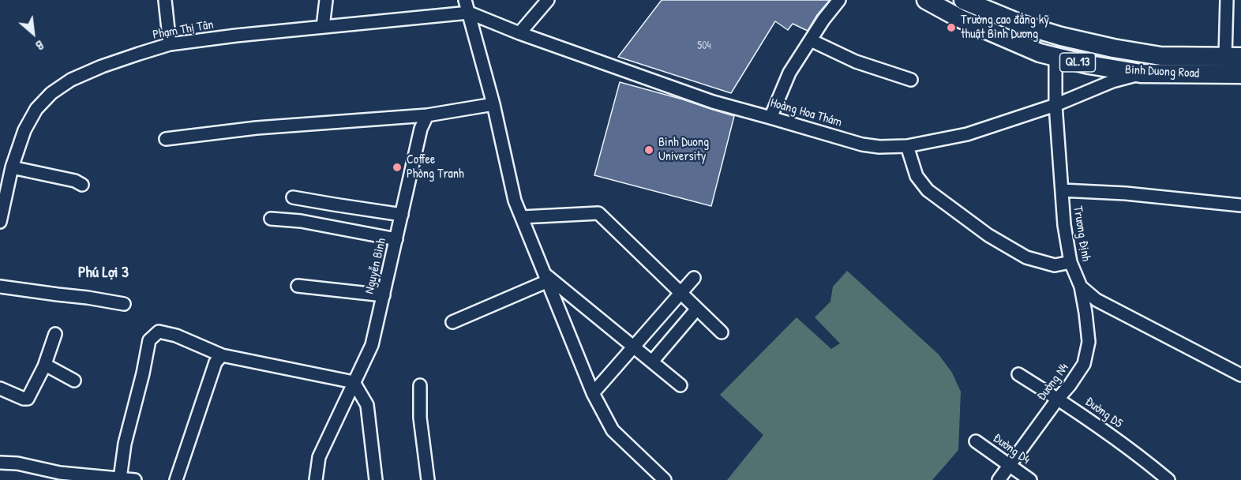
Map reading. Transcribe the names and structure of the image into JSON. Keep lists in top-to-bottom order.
{
  "streets": {
    "highway": ["QL.13", "Binh Duong Road"],
    "street": [
      "Phạm Thị Tân",
      "Hoàng Hoa Thám",
      "Trương Định",
      "Nguyễn Bình",
      "Đường N4",
      "Đường D5",
      "Đường D4"
    ]
  },
  "crossings": [
    ["Phạm Thị Tân", "Hoàng Hoa Thám"],
    ["Binh Duong Road", "Hoàng Hoa Thám"],
    ["Binh Duong Road", "Trương Định"],
    ["Hoàng Hoa Thám", "Trương Định"],
    ["Trương Định", "Đường N4"],
    ["Đường N4", "Đường D5"],
    ["Đường N4", "Đường D4"]
  ],
  "districts": ["Phú Lợi 3"],
  "places": ["Trường cao đẳng kỹ thuật Bình Dương", "Binh Duong University", "Coffee Phòng Tranh"],
  "house_numbers": ["504"],
  "north": "bottom right"
}
